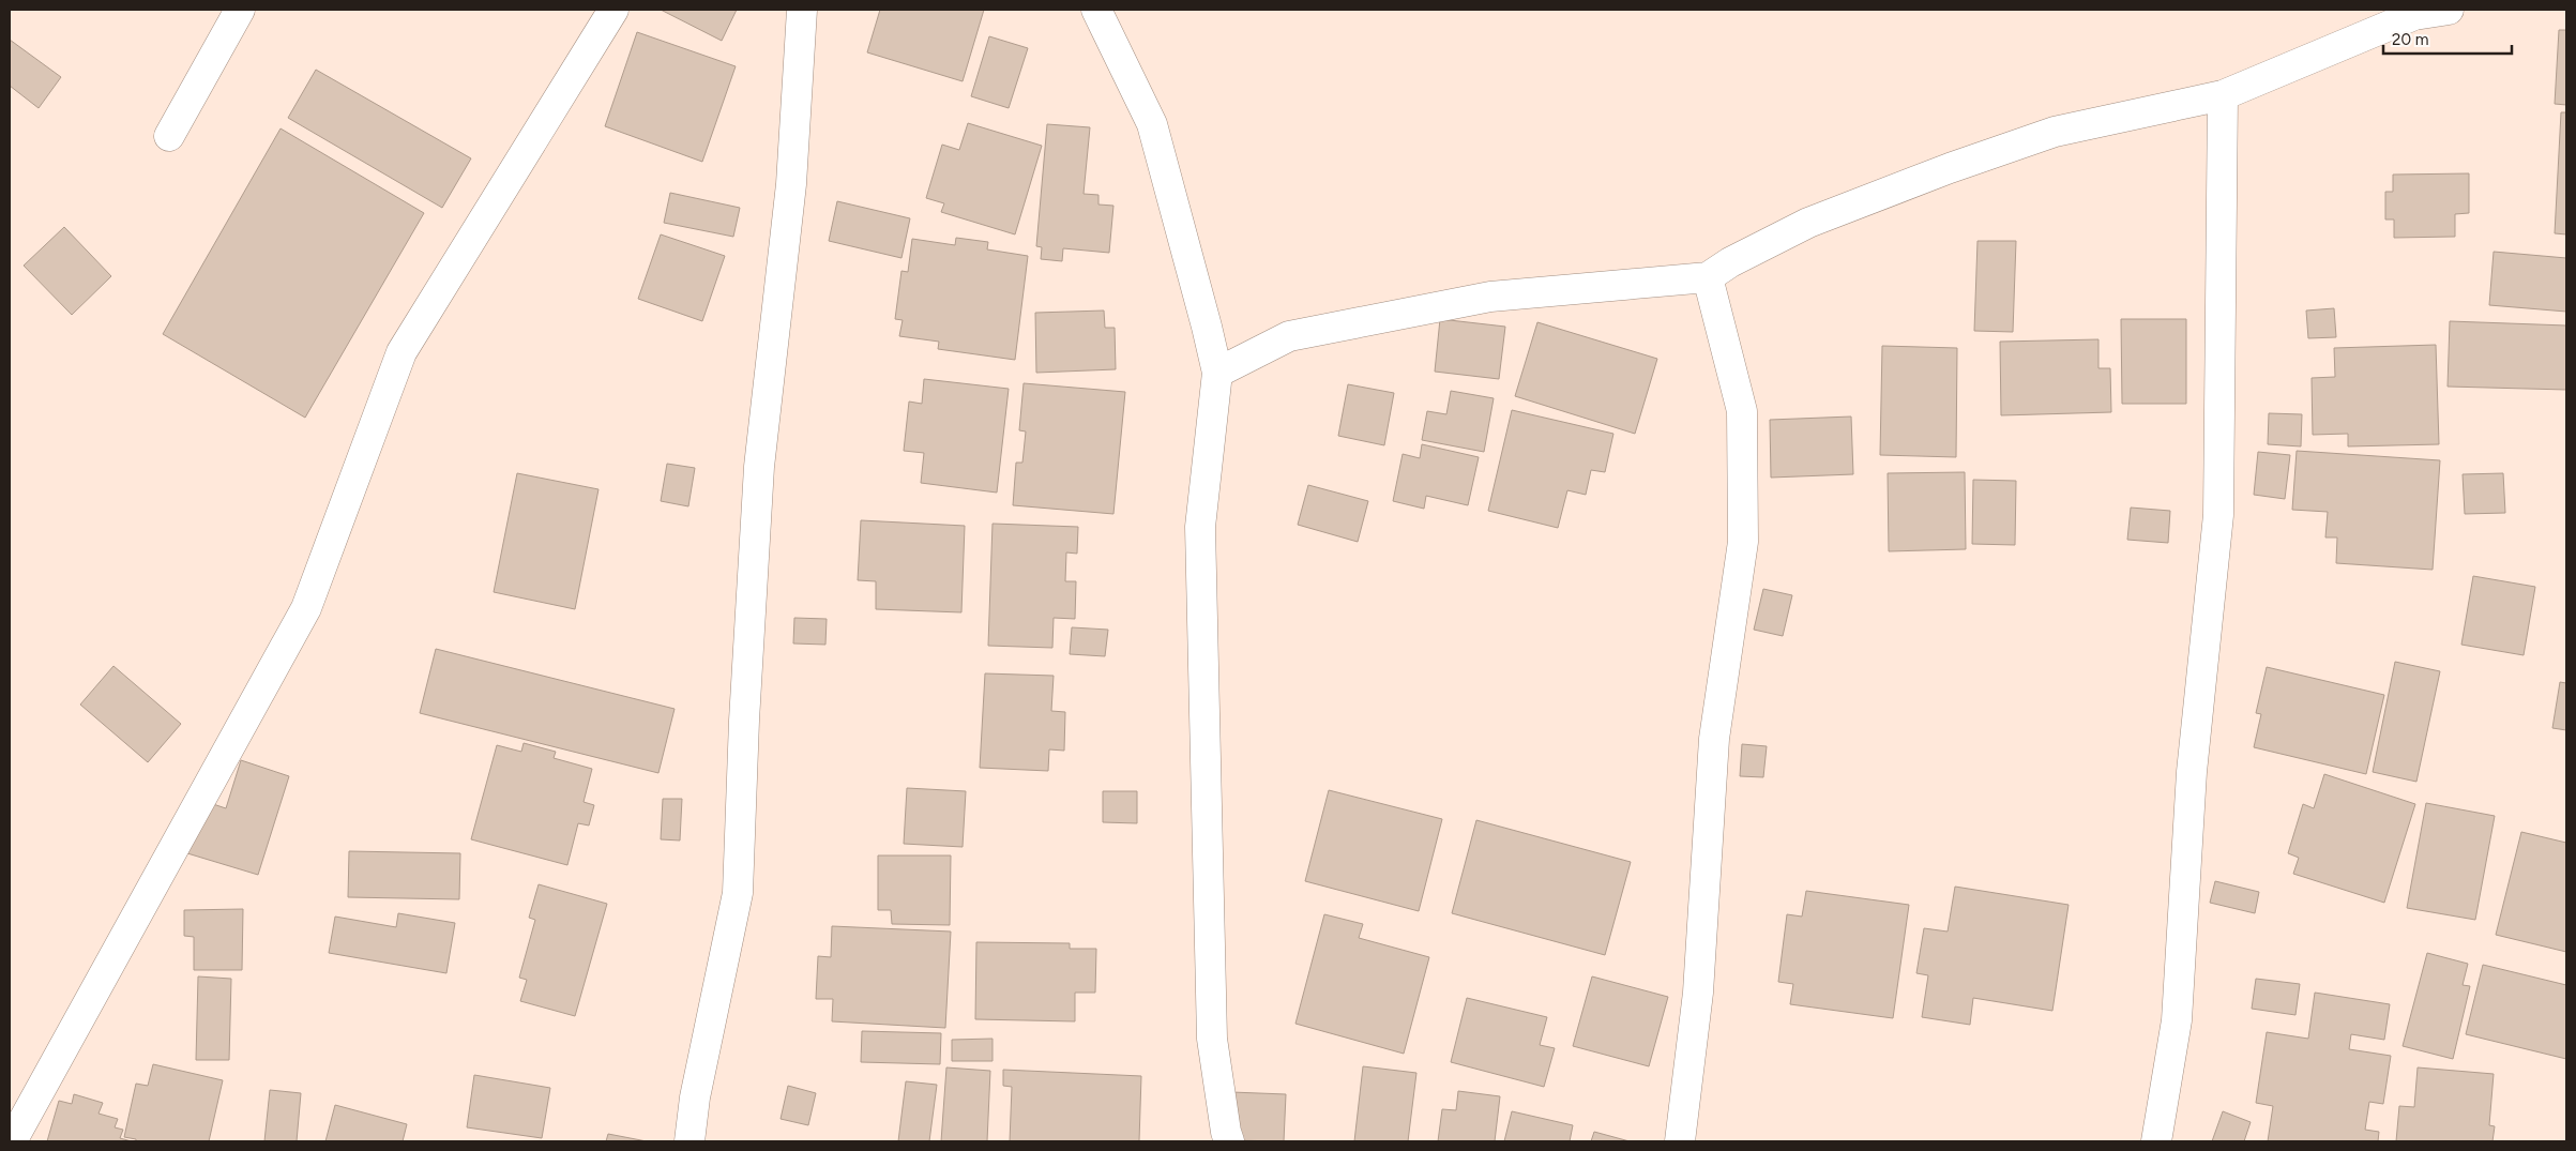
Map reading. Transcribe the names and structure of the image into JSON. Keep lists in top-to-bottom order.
{
  "scale_bar": "20 m"
}
